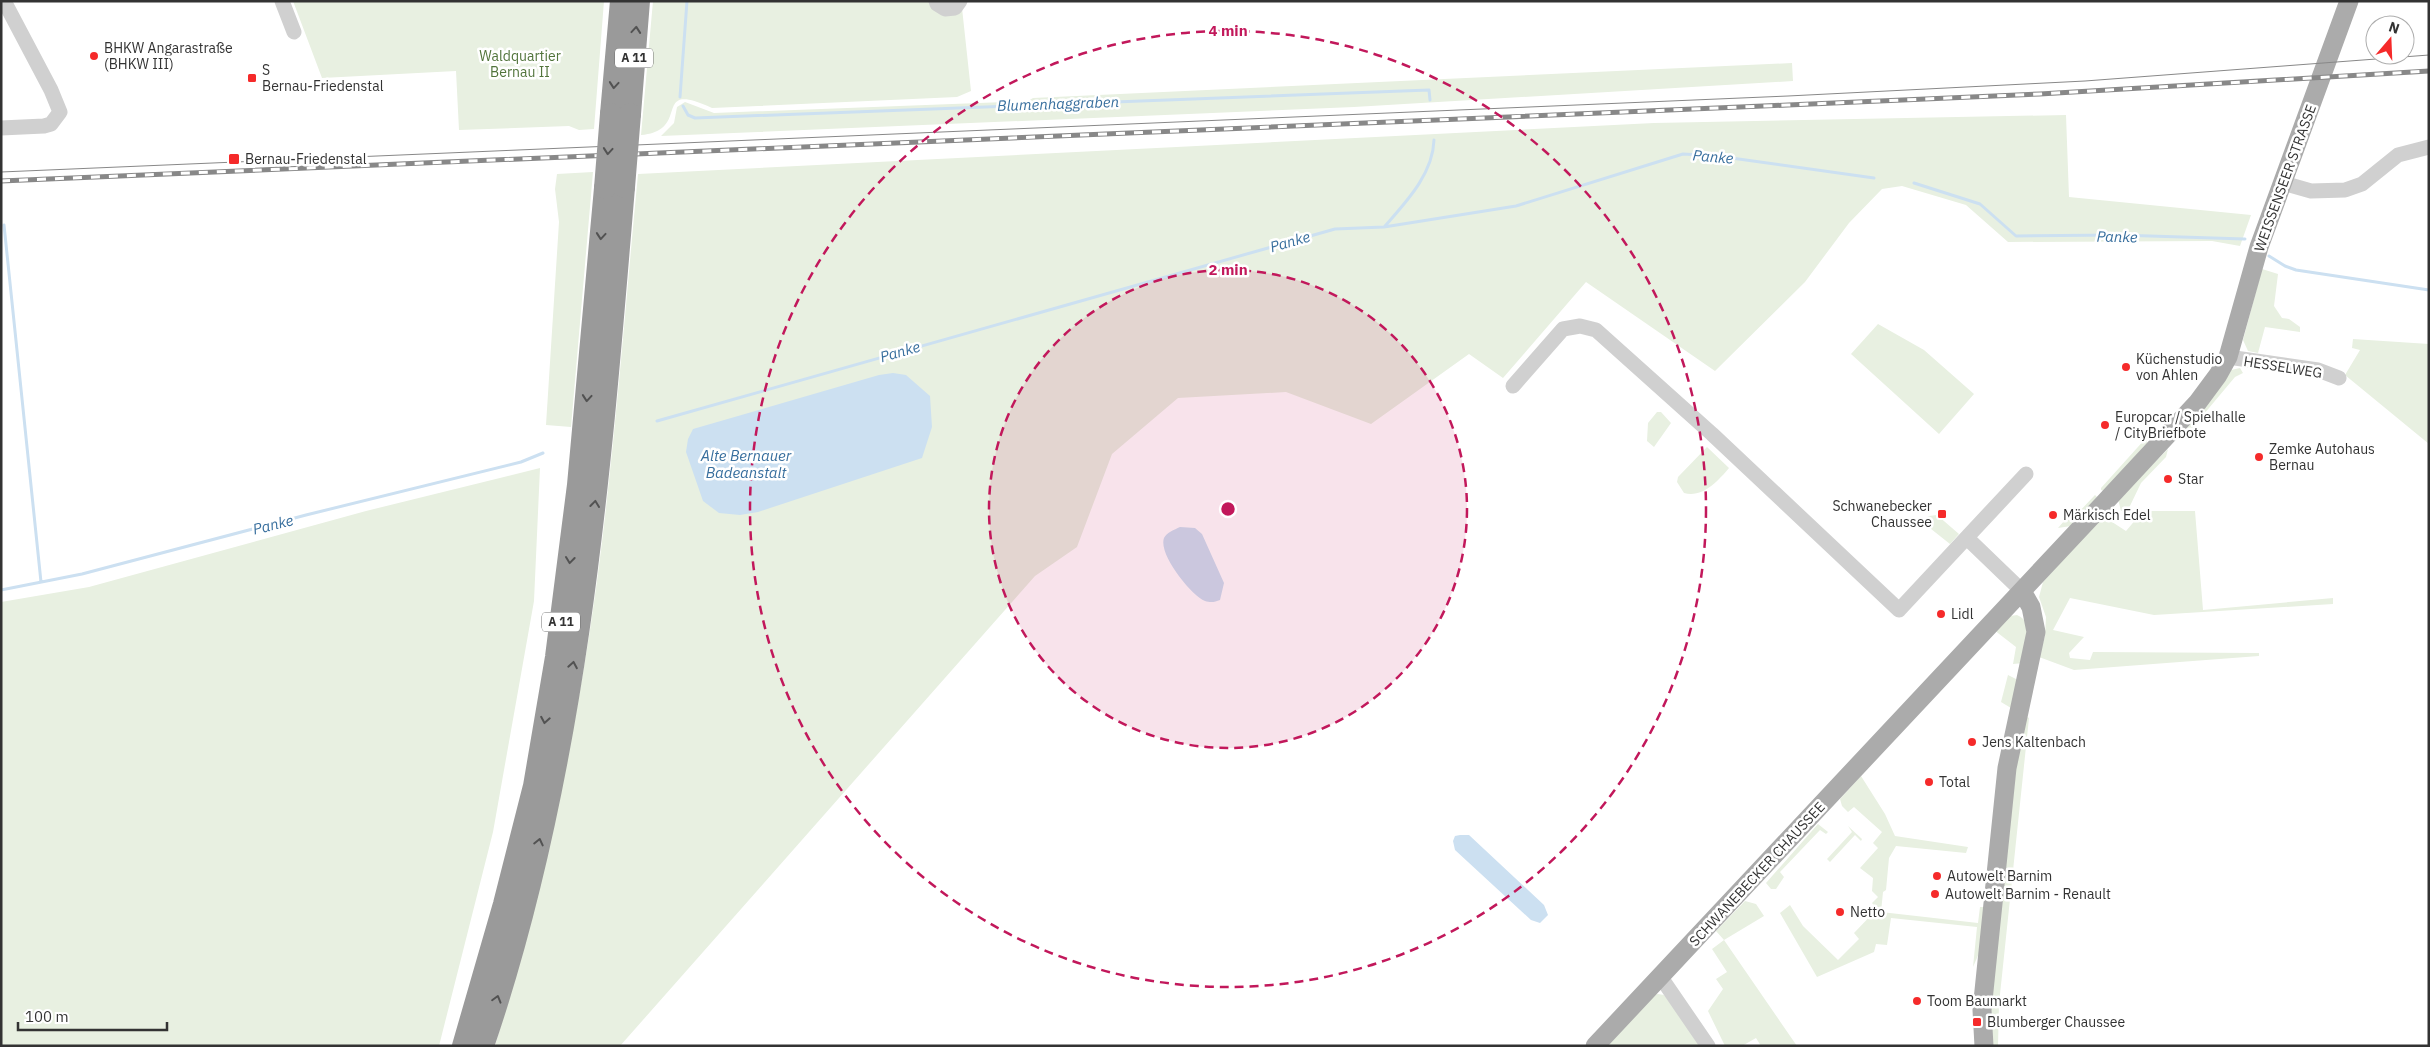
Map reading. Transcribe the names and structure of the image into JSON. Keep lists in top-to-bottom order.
{
  "streets": {
    "highway": ["A 11"],
    "main road": ["WEISSENSEER STRASSE", "SCHWANEBECKER CHAUSSEE"],
    "street": ["HESSELWEG"]
  },
  "crossings": [
    ["WEISSENSEER STRASSE", "HESSELWEG"],
    ["WEISSENSEER STRASSE", "SCHWANEBECKER CHAUSSEE"],
    ["HESSELWEG", "SCHWANEBECKER CHAUSSEE"]
  ],
  "water": ["Blumenhaggraben", "Panke", "Alte Bernauer Badeanstalt"],
  "parks": ["Waldquartier Bernau II"],
  "places": {
    "other": [
      "BHKW Angarastraße (BHKW III)",
      "Küchenstudio von Ahlen",
      "Europcar / Spielhalle / CityBriefbote",
      "Zemke Autohaus Bernau",
      "Star",
      "Märkisch Edel",
      "Lidl",
      "Jens Kaltenbach",
      "Total",
      "Autowelt Barnim",
      "Autowelt Barnim - Renault",
      "Netto",
      "Toom Baumarkt"
    ],
    "transit": [
      "S Bernau-Friedenstal",
      "Bernau-Friedenstal",
      "Schwanebecker Chaussee",
      "Blumberger Chaussee"
    ]
  },
  "scale_bar": "100 m",
  "north": "top",
  "rings": ["4 min", "2 min"]
}
